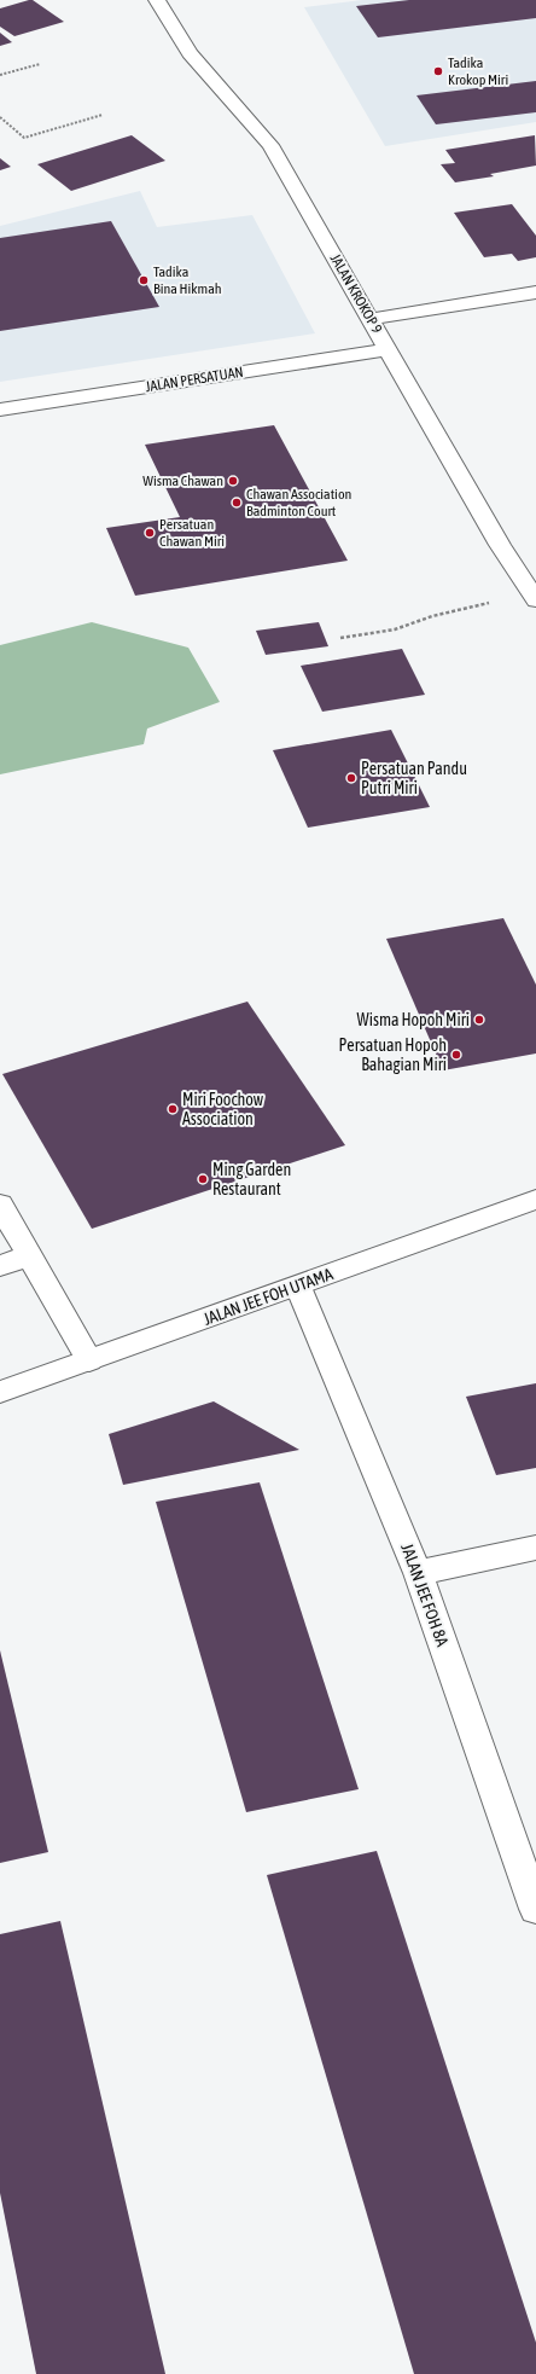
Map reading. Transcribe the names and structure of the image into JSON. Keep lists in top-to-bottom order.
{
  "streets": {
    "street": [
      "JALAN KROKOP 9",
      "JALAN PERSATUAN",
      "JALAN JEE FOH UTAMA",
      "JALAN JEE FOH 8A"
    ]
  },
  "crossings": [
    ["JALAN KROKOP 9", "JALAN PERSATUAN"],
    ["JALAN JEE FOH UTAMA", "JALAN JEE FOH 8A"]
  ],
  "places": [
    "Tadika Krokop Miri",
    "Tadika Bina Hikmah",
    "Wisma Chawan",
    "Chawan Association Badminton Court",
    "Persatuan Chawan Miri",
    "Persatuan Pandu Putri Miri",
    "Wisma Hopoh Miri",
    "Persatuan Hopoh Bahagian Miri",
    "Miri Foochow Association",
    "Ming Garden Restaurant"
  ]
}
